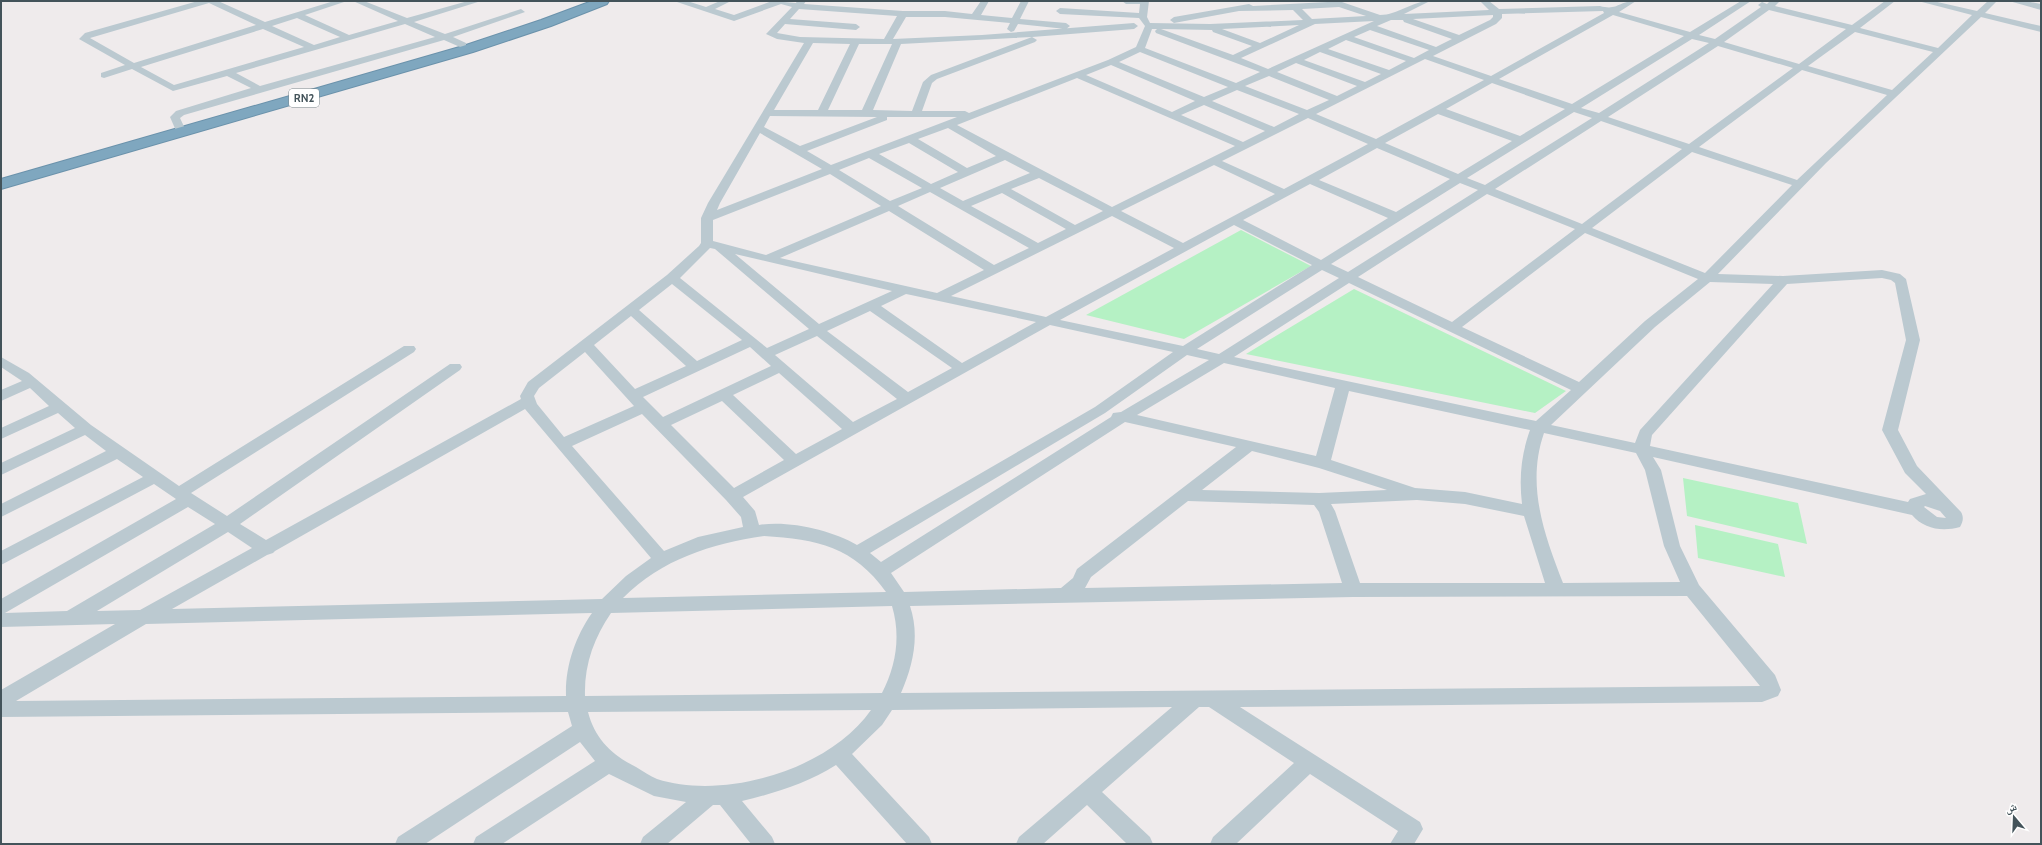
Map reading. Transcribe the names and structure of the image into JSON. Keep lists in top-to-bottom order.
{
  "streets": {
    "highway": ["RN2"]
  },
  "north": "top"
}
